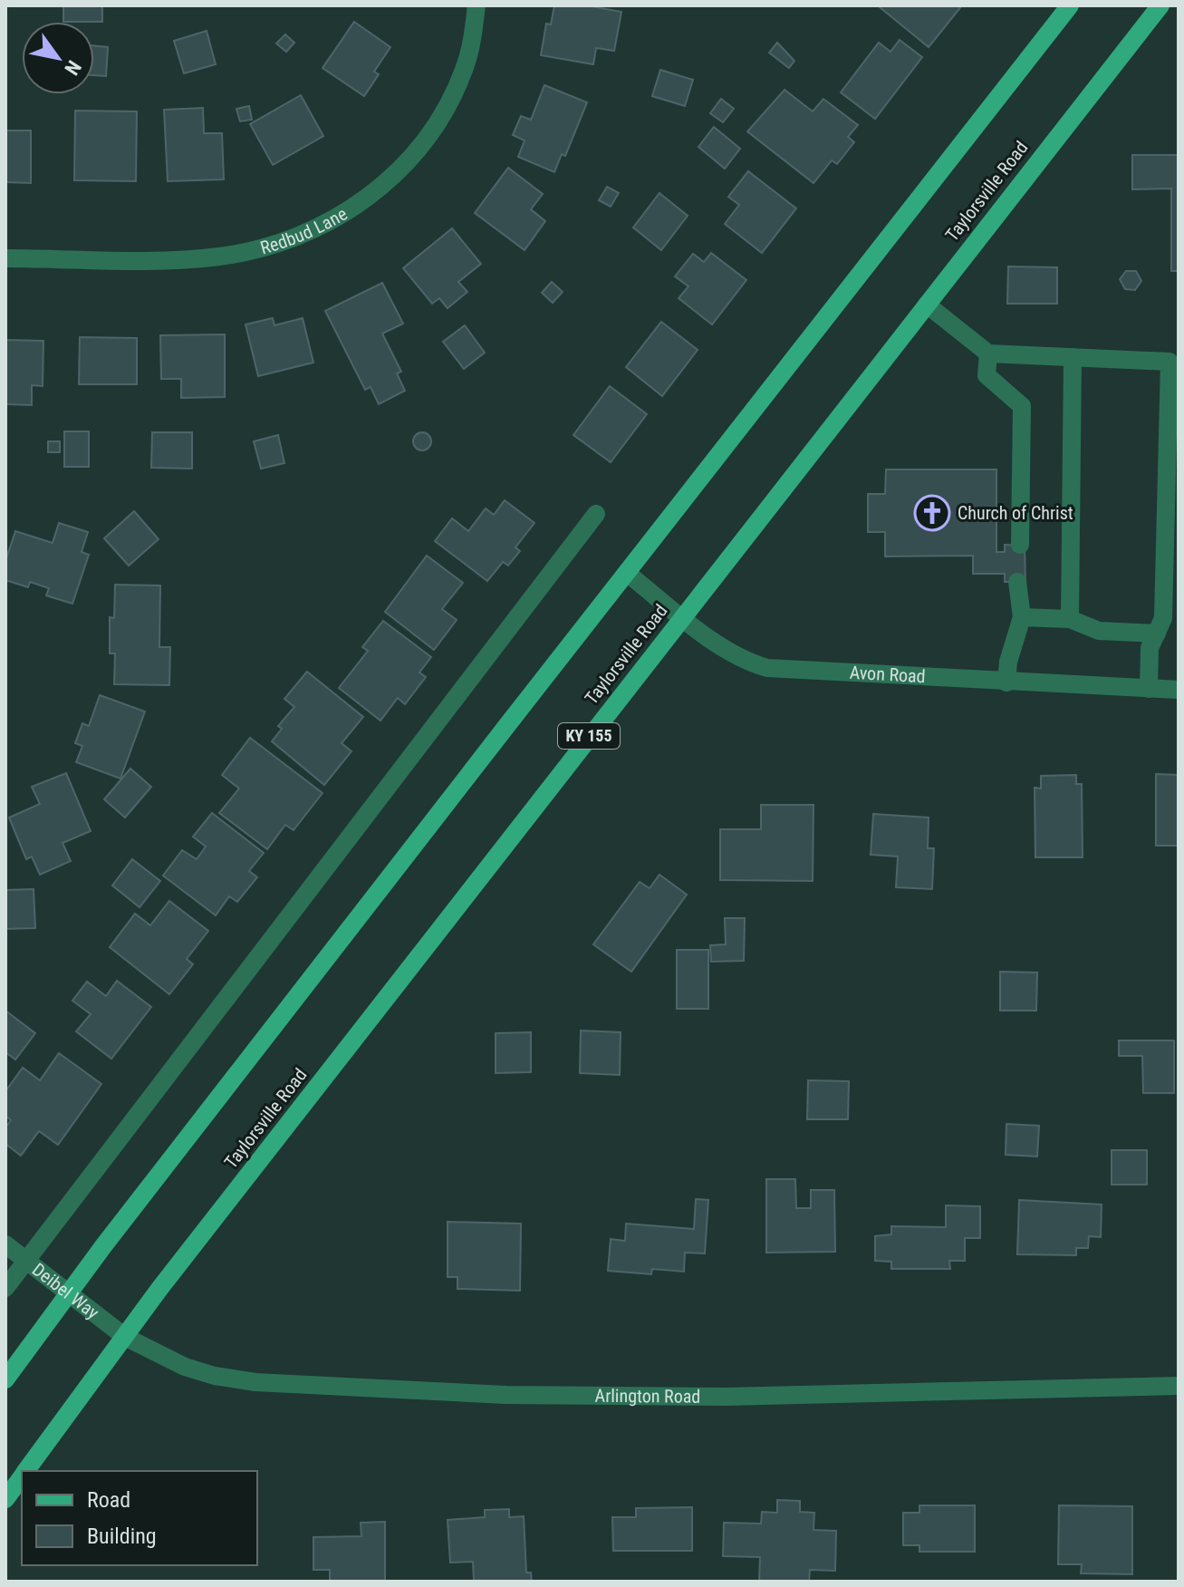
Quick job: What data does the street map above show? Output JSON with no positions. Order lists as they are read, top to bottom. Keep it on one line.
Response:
{"streets":{"main road":["Taylorsville Road","KY 155"],"street":["Redbud Lane","Avon Road","Deibel Way","Arlington Road"]},"crossings":[["Taylorsville Road","Avon Road"],["Taylorsville Road","Deibel Way"],["Taylorsville Road","Arlington Road"],["Deibel Way","Arlington Road"]],"places":{"church":["Church of Christ"]},"legend":["Road","Building"],"north":"bottom right"}
